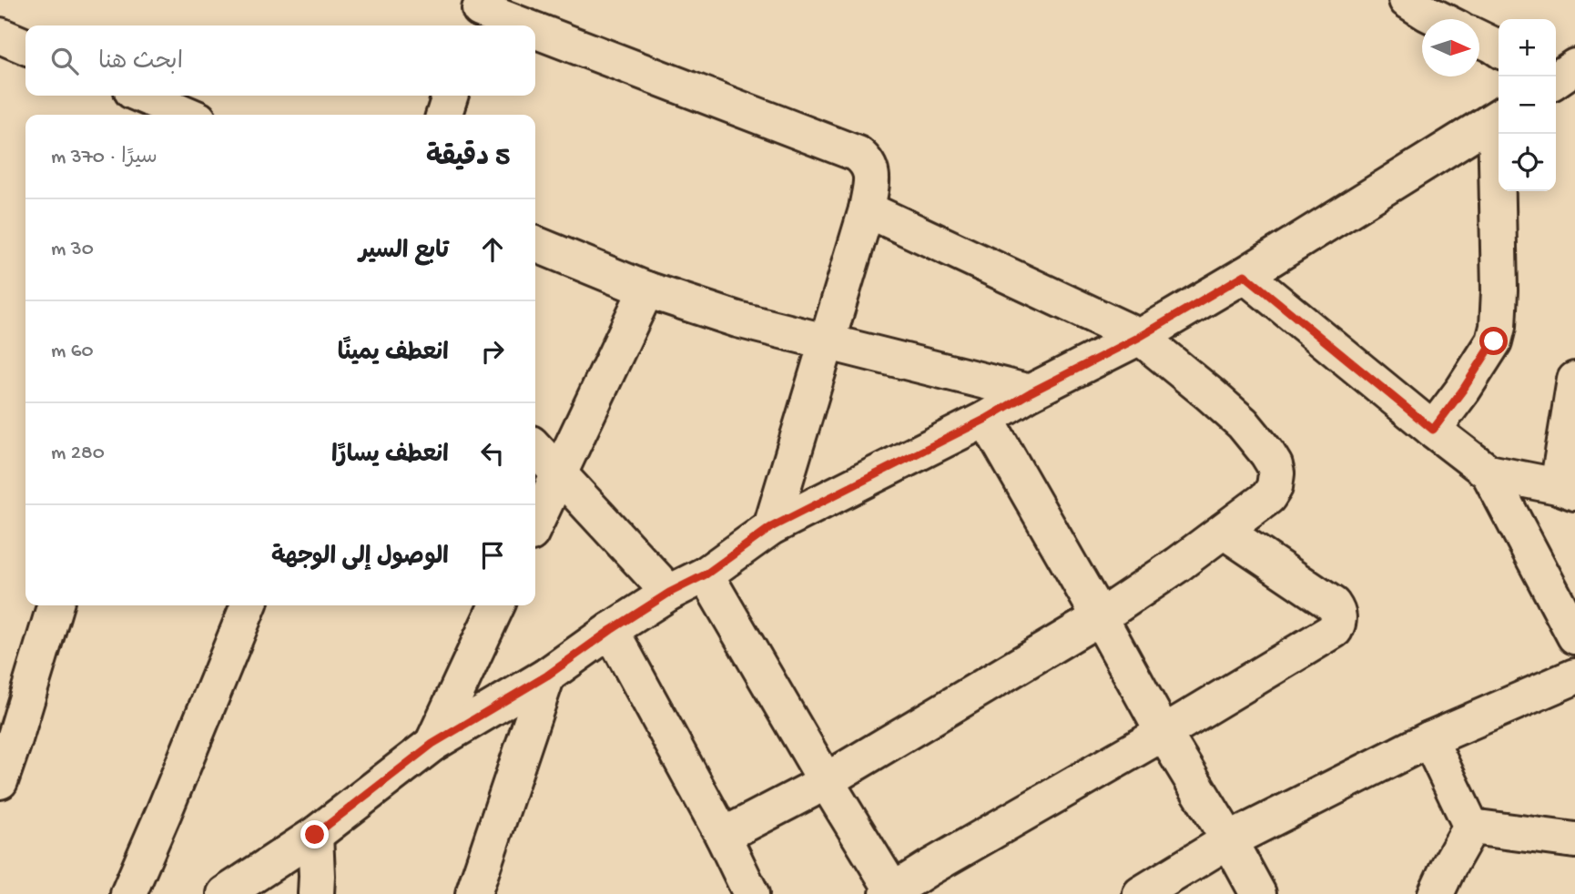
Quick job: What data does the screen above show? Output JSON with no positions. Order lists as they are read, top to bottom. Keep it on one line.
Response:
{"north":"right","page":{"map_buttons":["+","−"],"search":"ابحث هنا","heading":["5 دقيقة","سيرًا · 370 m"],"list":[["تابع السير","30 m"],["انعطف يمينًا","60 m"],["انعطف يسارًا","280 m"],"الوصول إلى الوجهة"]}}
